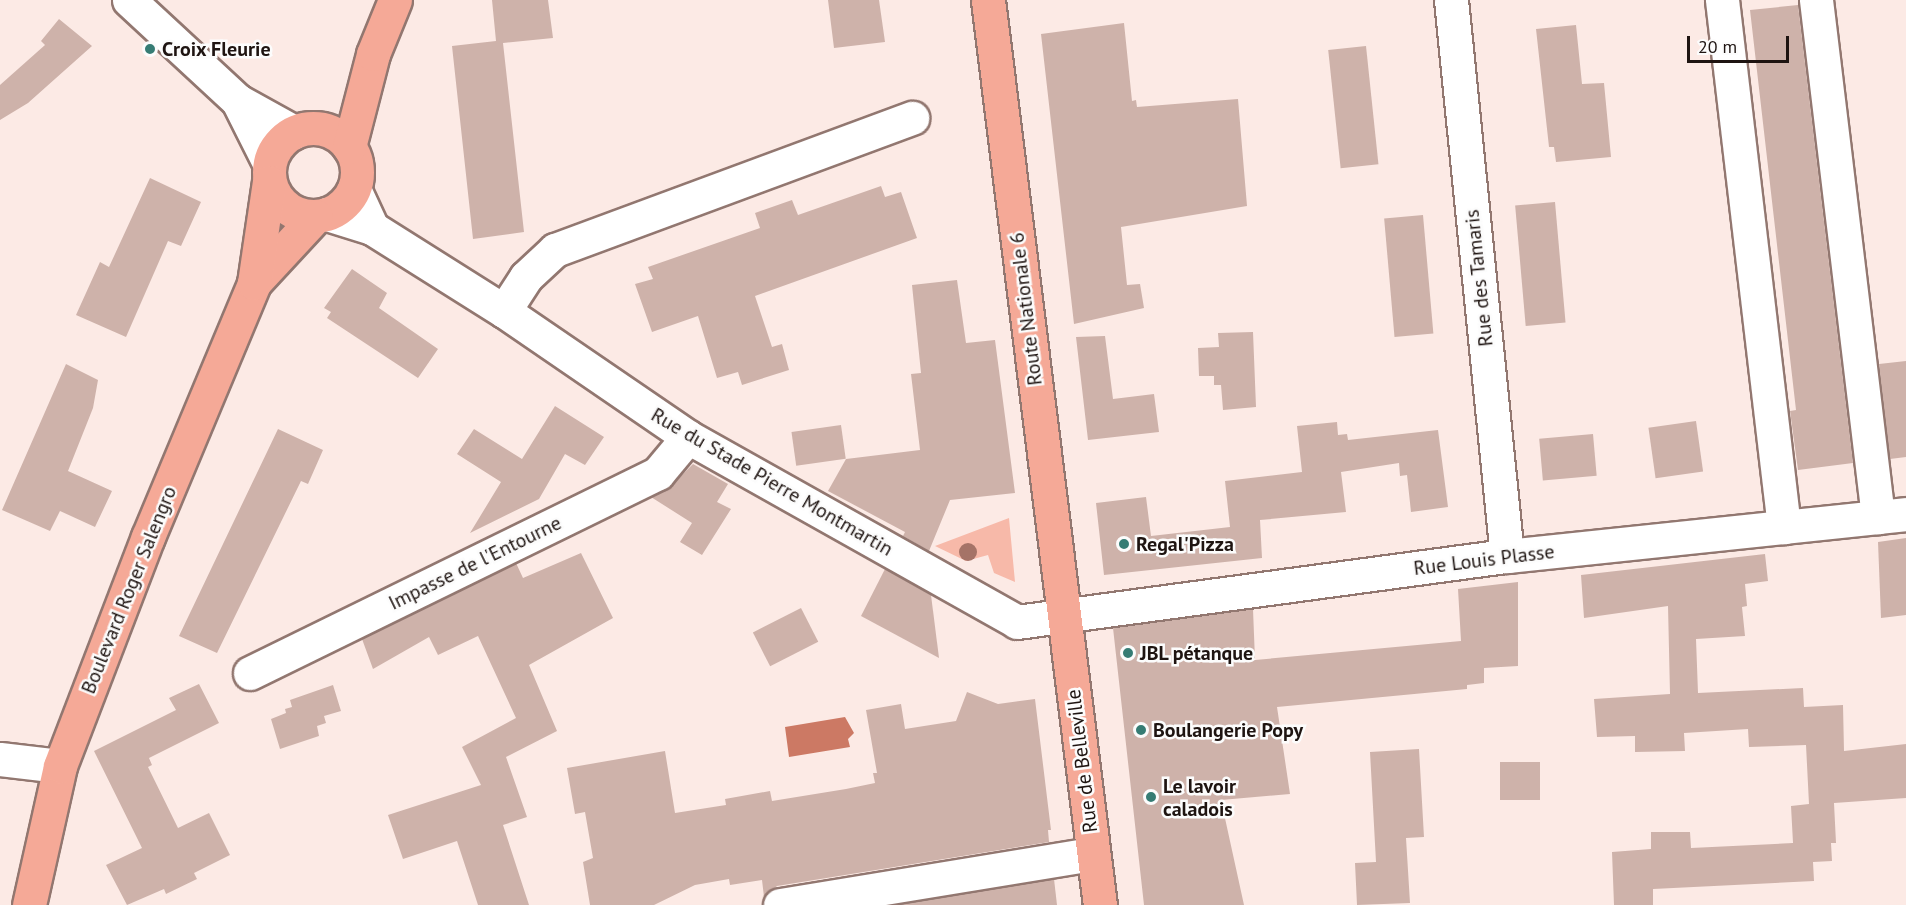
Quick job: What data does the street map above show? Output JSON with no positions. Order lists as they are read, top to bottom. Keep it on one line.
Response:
{"streets":{"main road":["Route Nationale 6","Boulevard Roger Salengro","Rue de Belleville"],"street":["Rue des Tamaris","Rue du Stade Pierre Montmartin","Rue Louis Plasse","Impasse de l'Entourne"]},"crossings":[["Rue des Tamaris","Rue Louis Plasse"],["Route Nationale 6","Rue du Stade Pierre Montmartin"],["Route Nationale 6","Rue Louis Plasse"],["Route Nationale 6","Rue de Belleville"],["Rue du Stade Pierre Montmartin","Rue Louis Plasse"],["Rue du Stade Pierre Montmartin","Impasse de l'Entourne"],["Rue du Stade Pierre Montmartin","Boulevard Roger Salengro"],["Rue du Stade Pierre Montmartin","Rue de Belleville"],["Rue Louis Plasse","Rue de Belleville"]],"places":["Croix Fleurie","Regal'Pizza","JBL pétanque","Boulangerie Popy","Le lavoir caladois"],"scale_bar":"20 m"}
